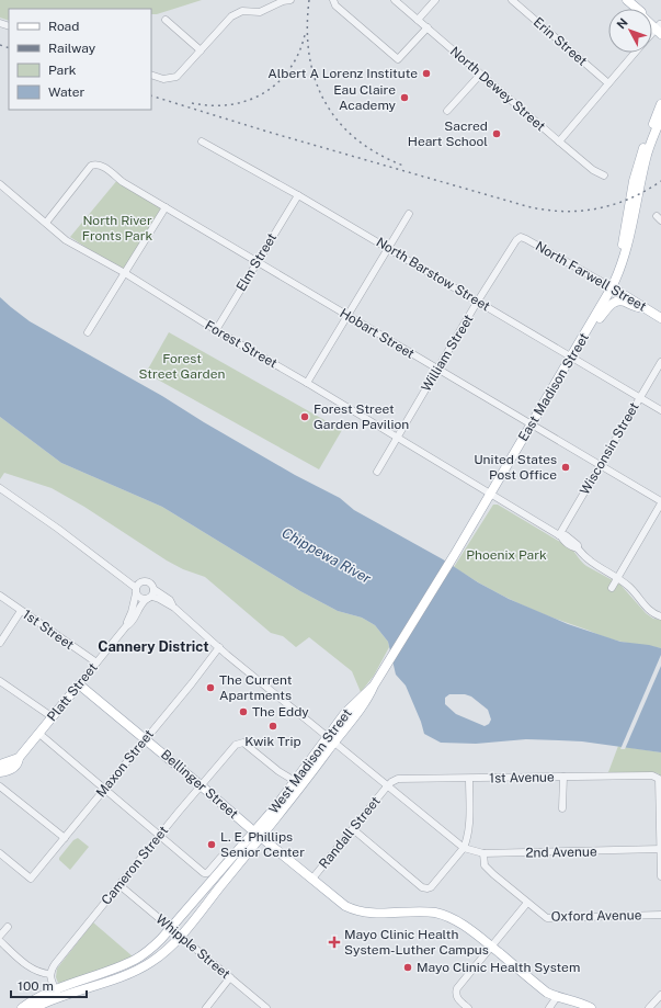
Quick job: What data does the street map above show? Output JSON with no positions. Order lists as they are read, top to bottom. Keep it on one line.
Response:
{"streets":{"main road":["North Farwell Street","East Madison Street","Platt Street","West Madison Street","Bellinger Street"],"street":["Erin Street","North Dewey Street","Elm Street","North Barstow Street","Hobart Street","Forest Street","William Street","Wisconsin Street","1st Street","Maxon Street","1st Avenue","Randall Street","2nd Avenue","Cameron Street","Oxford Avenue","Whipple Street"]},"crossings":[["Elm Street","North Barstow Street"],["Elm Street","Hobart Street"],["Elm Street","Forest Street"],["North Barstow Street","William Street"],["North Barstow Street","East Madison Street"],["North Barstow Street","Wisconsin Street"],["North Farwell Street","William Street"],["North Farwell Street","East Madison Street"],["Hobart Street","Forest Street"],["Hobart Street","William Street"],["Hobart Street","East Madison Street"],["Hobart Street","Wisconsin Street"],["Forest Street","William Street"],["Forest Street","East Madison Street"],["Forest Street","Wisconsin Street"],["East Madison Street","West Madison Street"],["1st Street","Platt Street"],["Platt Street","Bellinger Street"],["West Madison Street","Bellinger Street"],["West Madison Street","Cameron Street"],["West Madison Street","Whipple Street"],["Maxon Street","Bellinger Street"],["1st Avenue","Randall Street"],["1st Avenue","2nd Avenue"],["Bellinger Street","Randall Street"],["Bellinger Street","Cameron Street"],["2nd Avenue","Oxford Avenue"],["Cameron Street","Whipple Street"]],"districts":["Cannery District"],"water":["Chippewa River"],"parks":["North River Fronts Park","Forest Street Garden","Phoenix Park"],"places":{"other":["Albert A Lorenz Institute","Eau Claire Academy","Sacred Heart School","Forest Street Garden Pavilion","United States Post Office","The Current Apartments","The Eddy","Kwik Trip","L. E. Phillips Senior Center","Mayo Clinic Health System"],"health":["Mayo Clinic Health System-Luther Campus"]},"legend":["Road","Railway","Park","Water"],"scale_bar":"100 m","north":"top left"}
